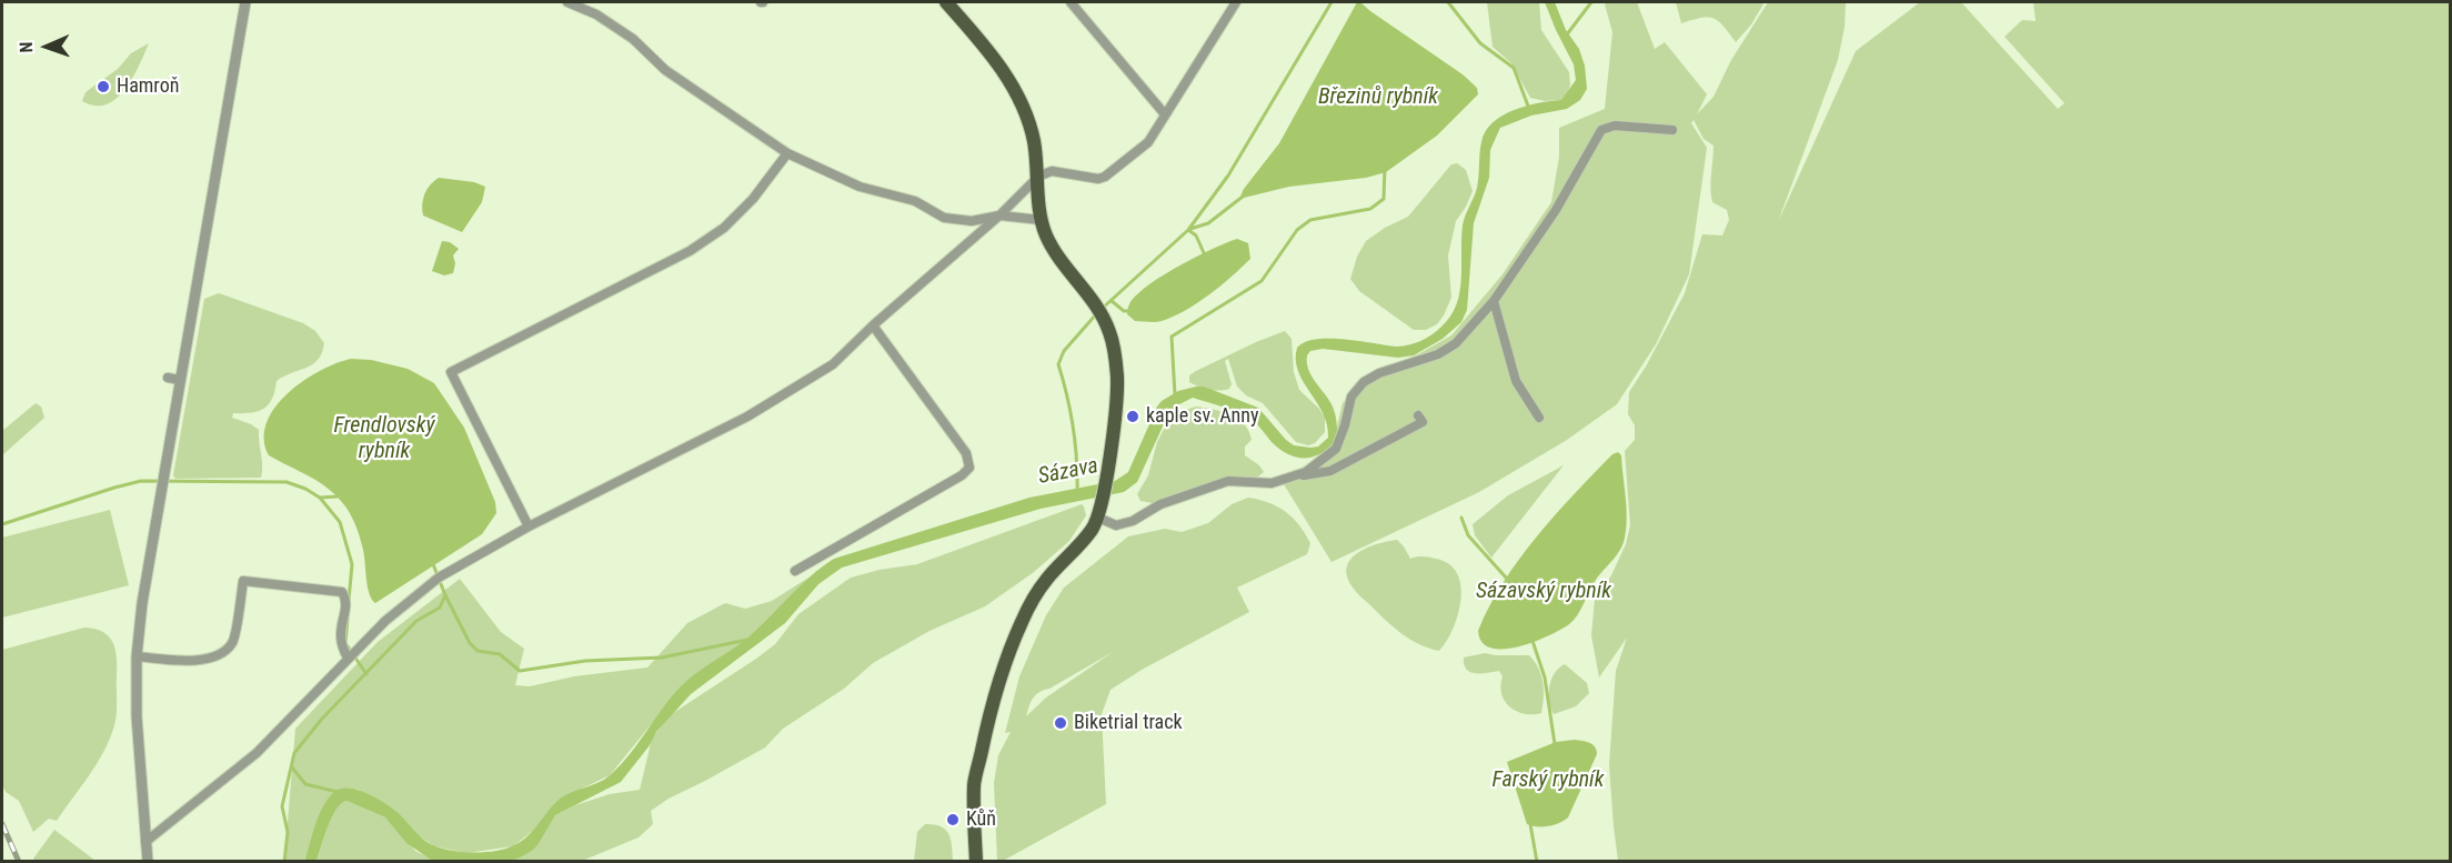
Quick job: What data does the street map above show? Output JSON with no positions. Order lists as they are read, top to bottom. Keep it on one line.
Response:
{"water":["Březinů rybník","Frendlovský rybník","Sázava","Sázavský rybník","Farský rybník"],"places":["Hamroň","kaple sv. Anny","Biketrial track","Kůň"],"north":"left"}
